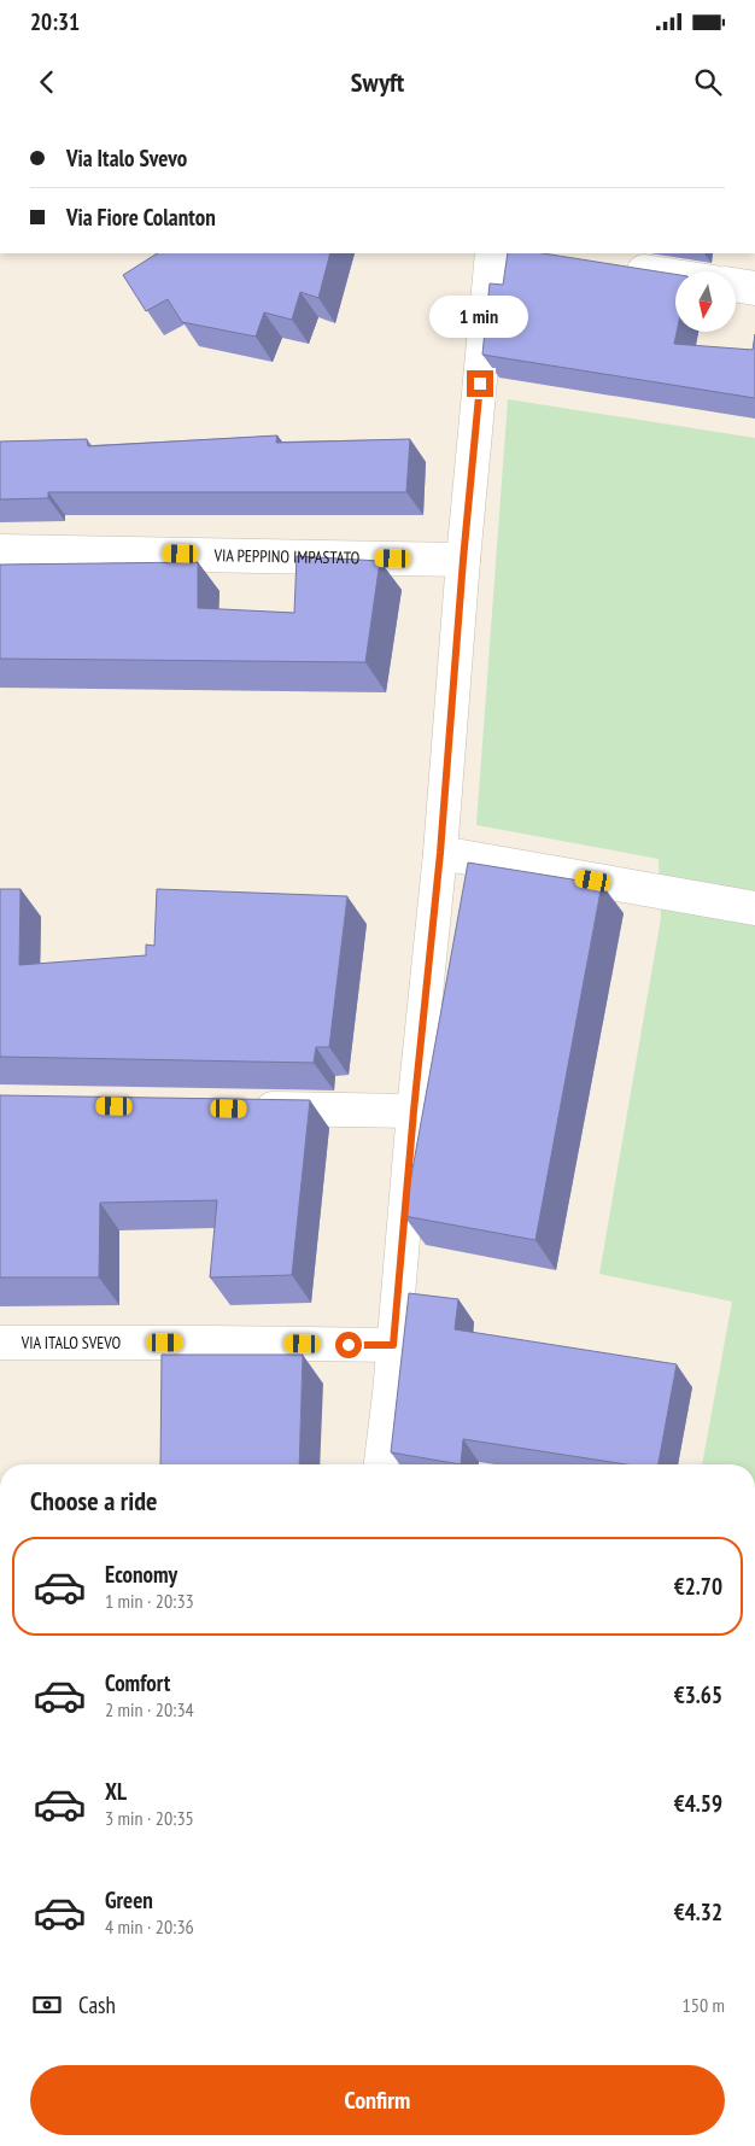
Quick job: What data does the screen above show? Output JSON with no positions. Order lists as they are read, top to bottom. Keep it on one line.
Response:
{"streets":{"street":["VIA PEPPINO IMPASTATO","VIA ITALO SVEVO"]},"north":"bottom","page":{"status":"20:31","header":"Swyft","banner":["Via Italo Svevo","Via Fiore Colanton"],"bubble":"1 min","heading":"Choose a ride","list":[{"name":"Economy","note":"1 min · 20:33","value":"€2.70"},{"name":"Comfort","note":"2 min · 20:34","value":"€3.65"},{"name":"XL","note":"3 min · 20:35","value":"€4.59"},{"name":"Green","note":"4 min · 20:36","value":"€4.32"}],"pay":["Cash","150 m"],"buttons":"Confirm"}}
